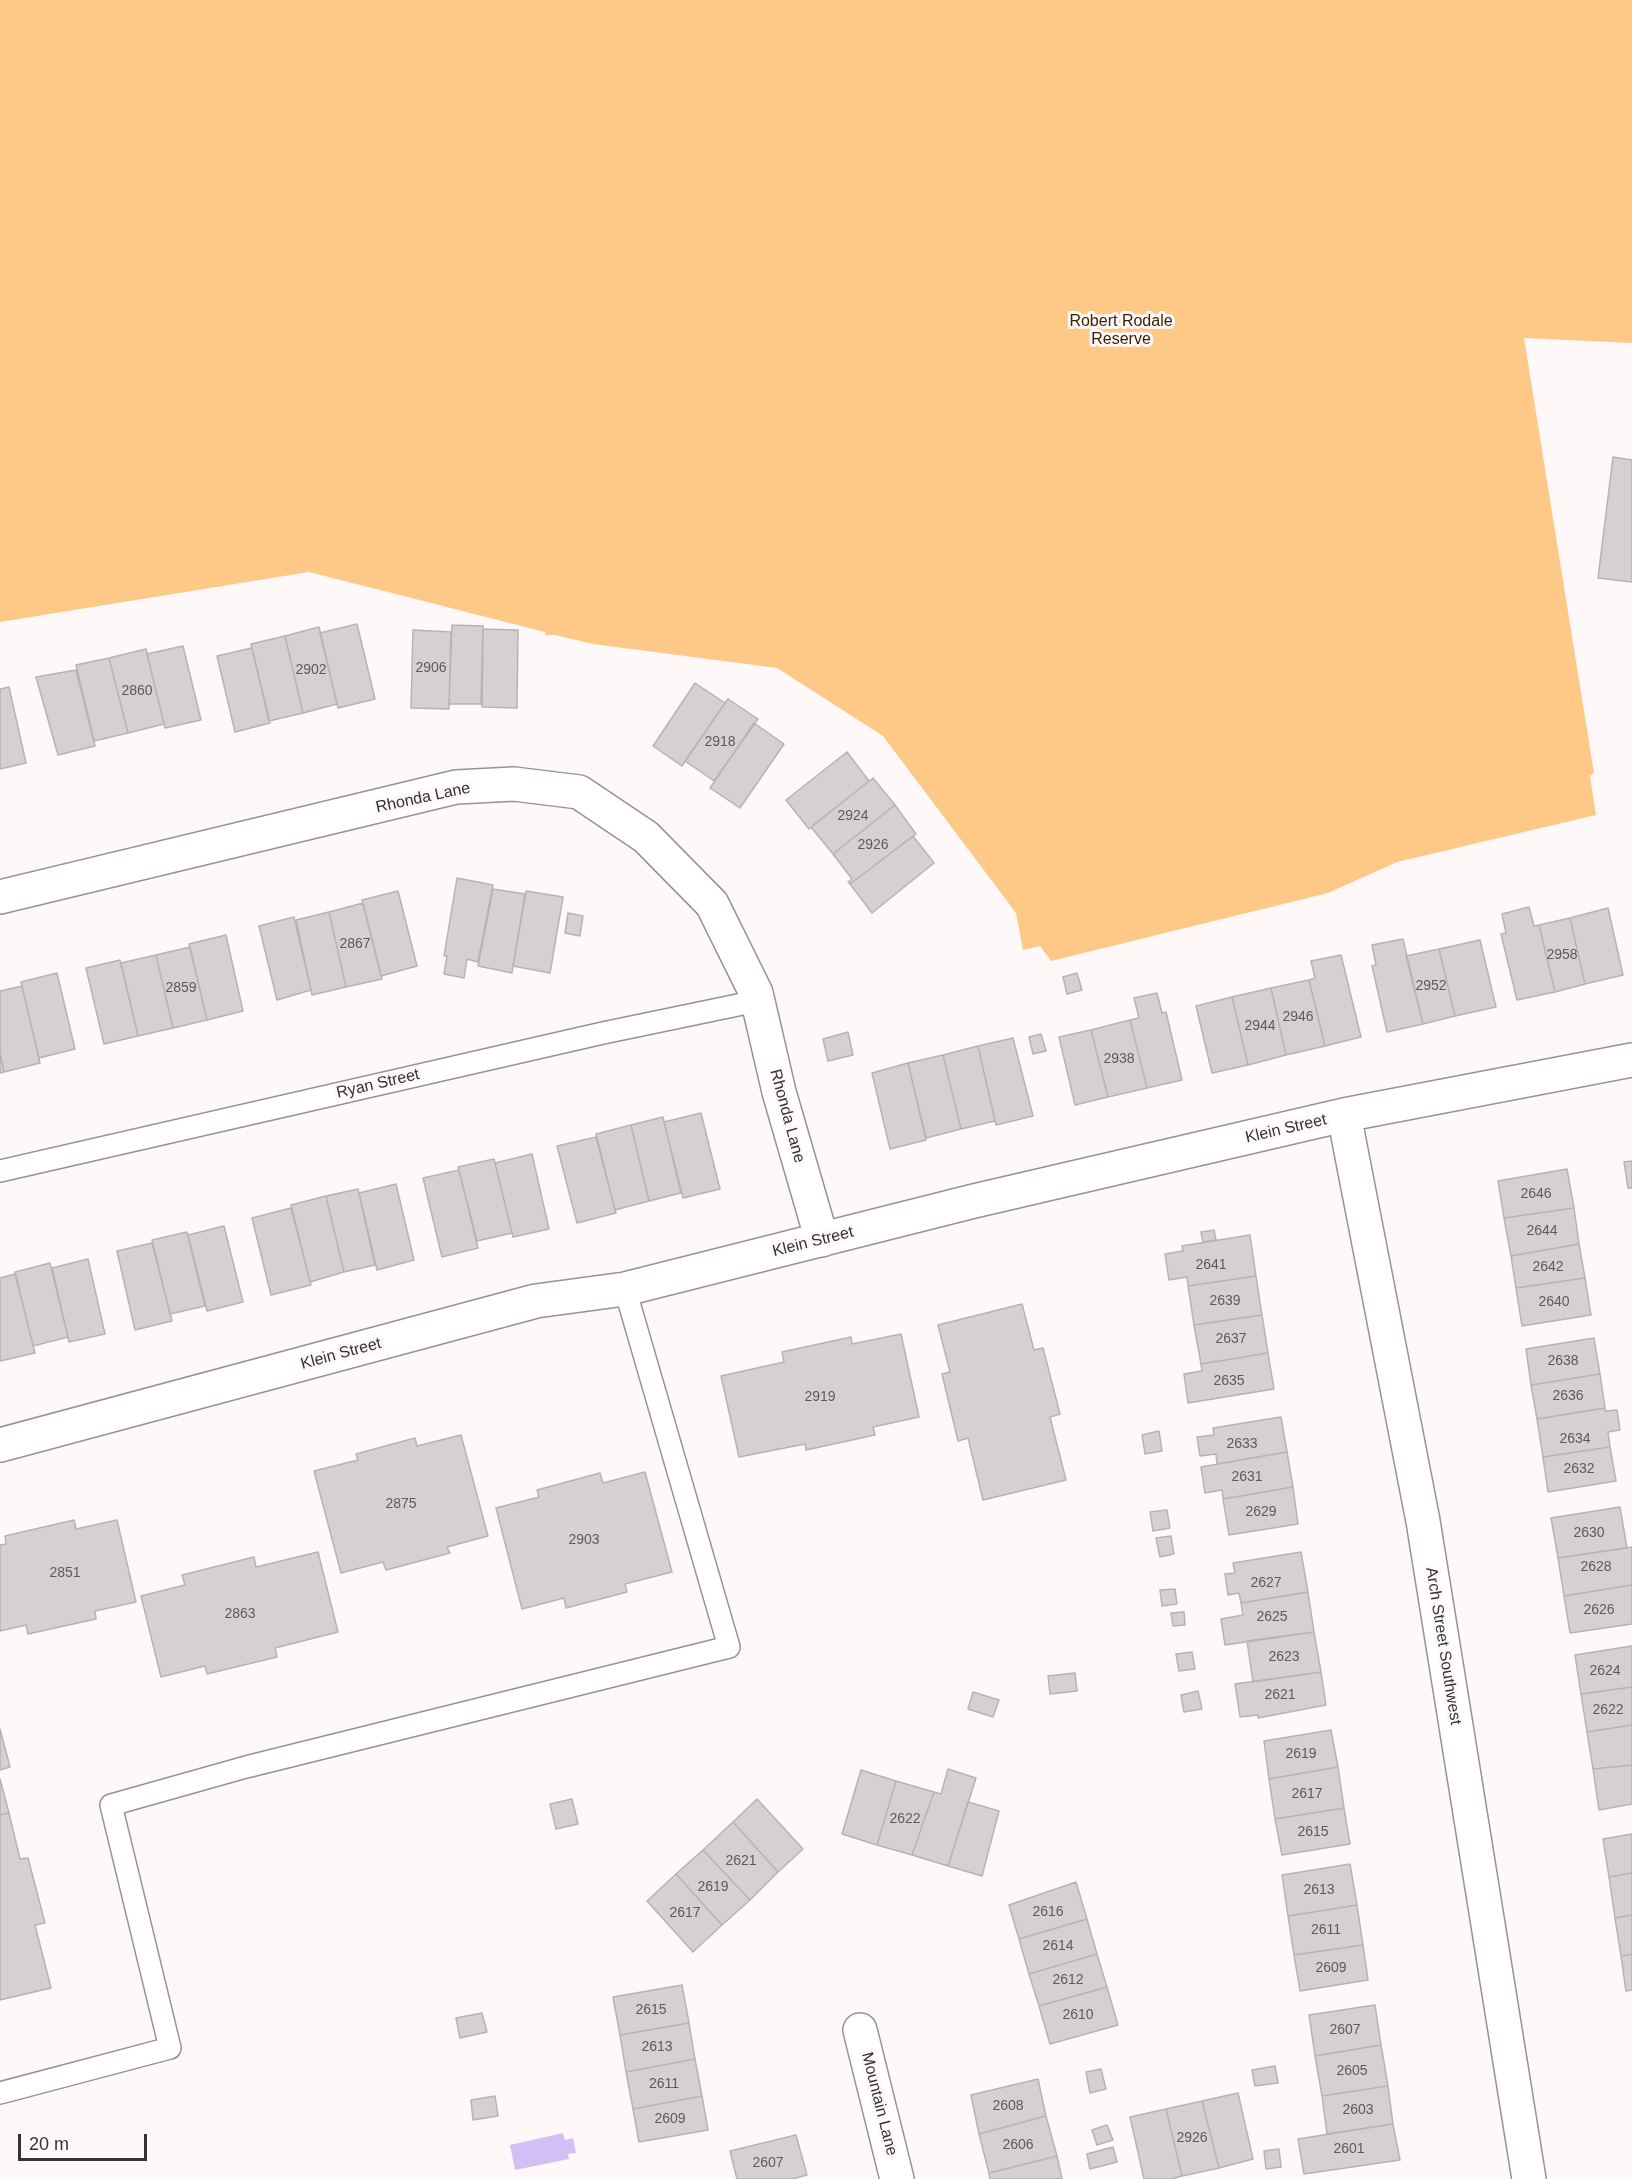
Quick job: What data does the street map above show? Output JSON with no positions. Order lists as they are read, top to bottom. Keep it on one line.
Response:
{"streets":{"street":["Rhonda Lane","Klein Street","Arch Street Southwest","Mountain Lane"],"lane":["Ryan Street"]},"crossings":[["Rhonda Lane","Ryan Street"],["Rhonda Lane","Klein Street"],["Klein Street","Arch Street Southwest"]],"parks":["Robert Rodale Reserve"],"house_numbers":["2906","2902","2860","2918","2924","2926","2867","2958","2952","2859","2946","2944","2938","2646","2644","2641","2642","2639","2640","2637","2638","2635","2636","2919","2634","2633","2632","2631","2875","2629","2630","2903","2628","2851","2627","2626","2863","2625","2623","2624","2621","2622","2619","2617","2622","2615","2621","2619","2613","2616","2617","2611","2614","2609","2612","2615","2610","2607","2613","2605","2611","2608","2603","2609","2926","2606","2601","2607"],"scale_bar":"20 m"}
